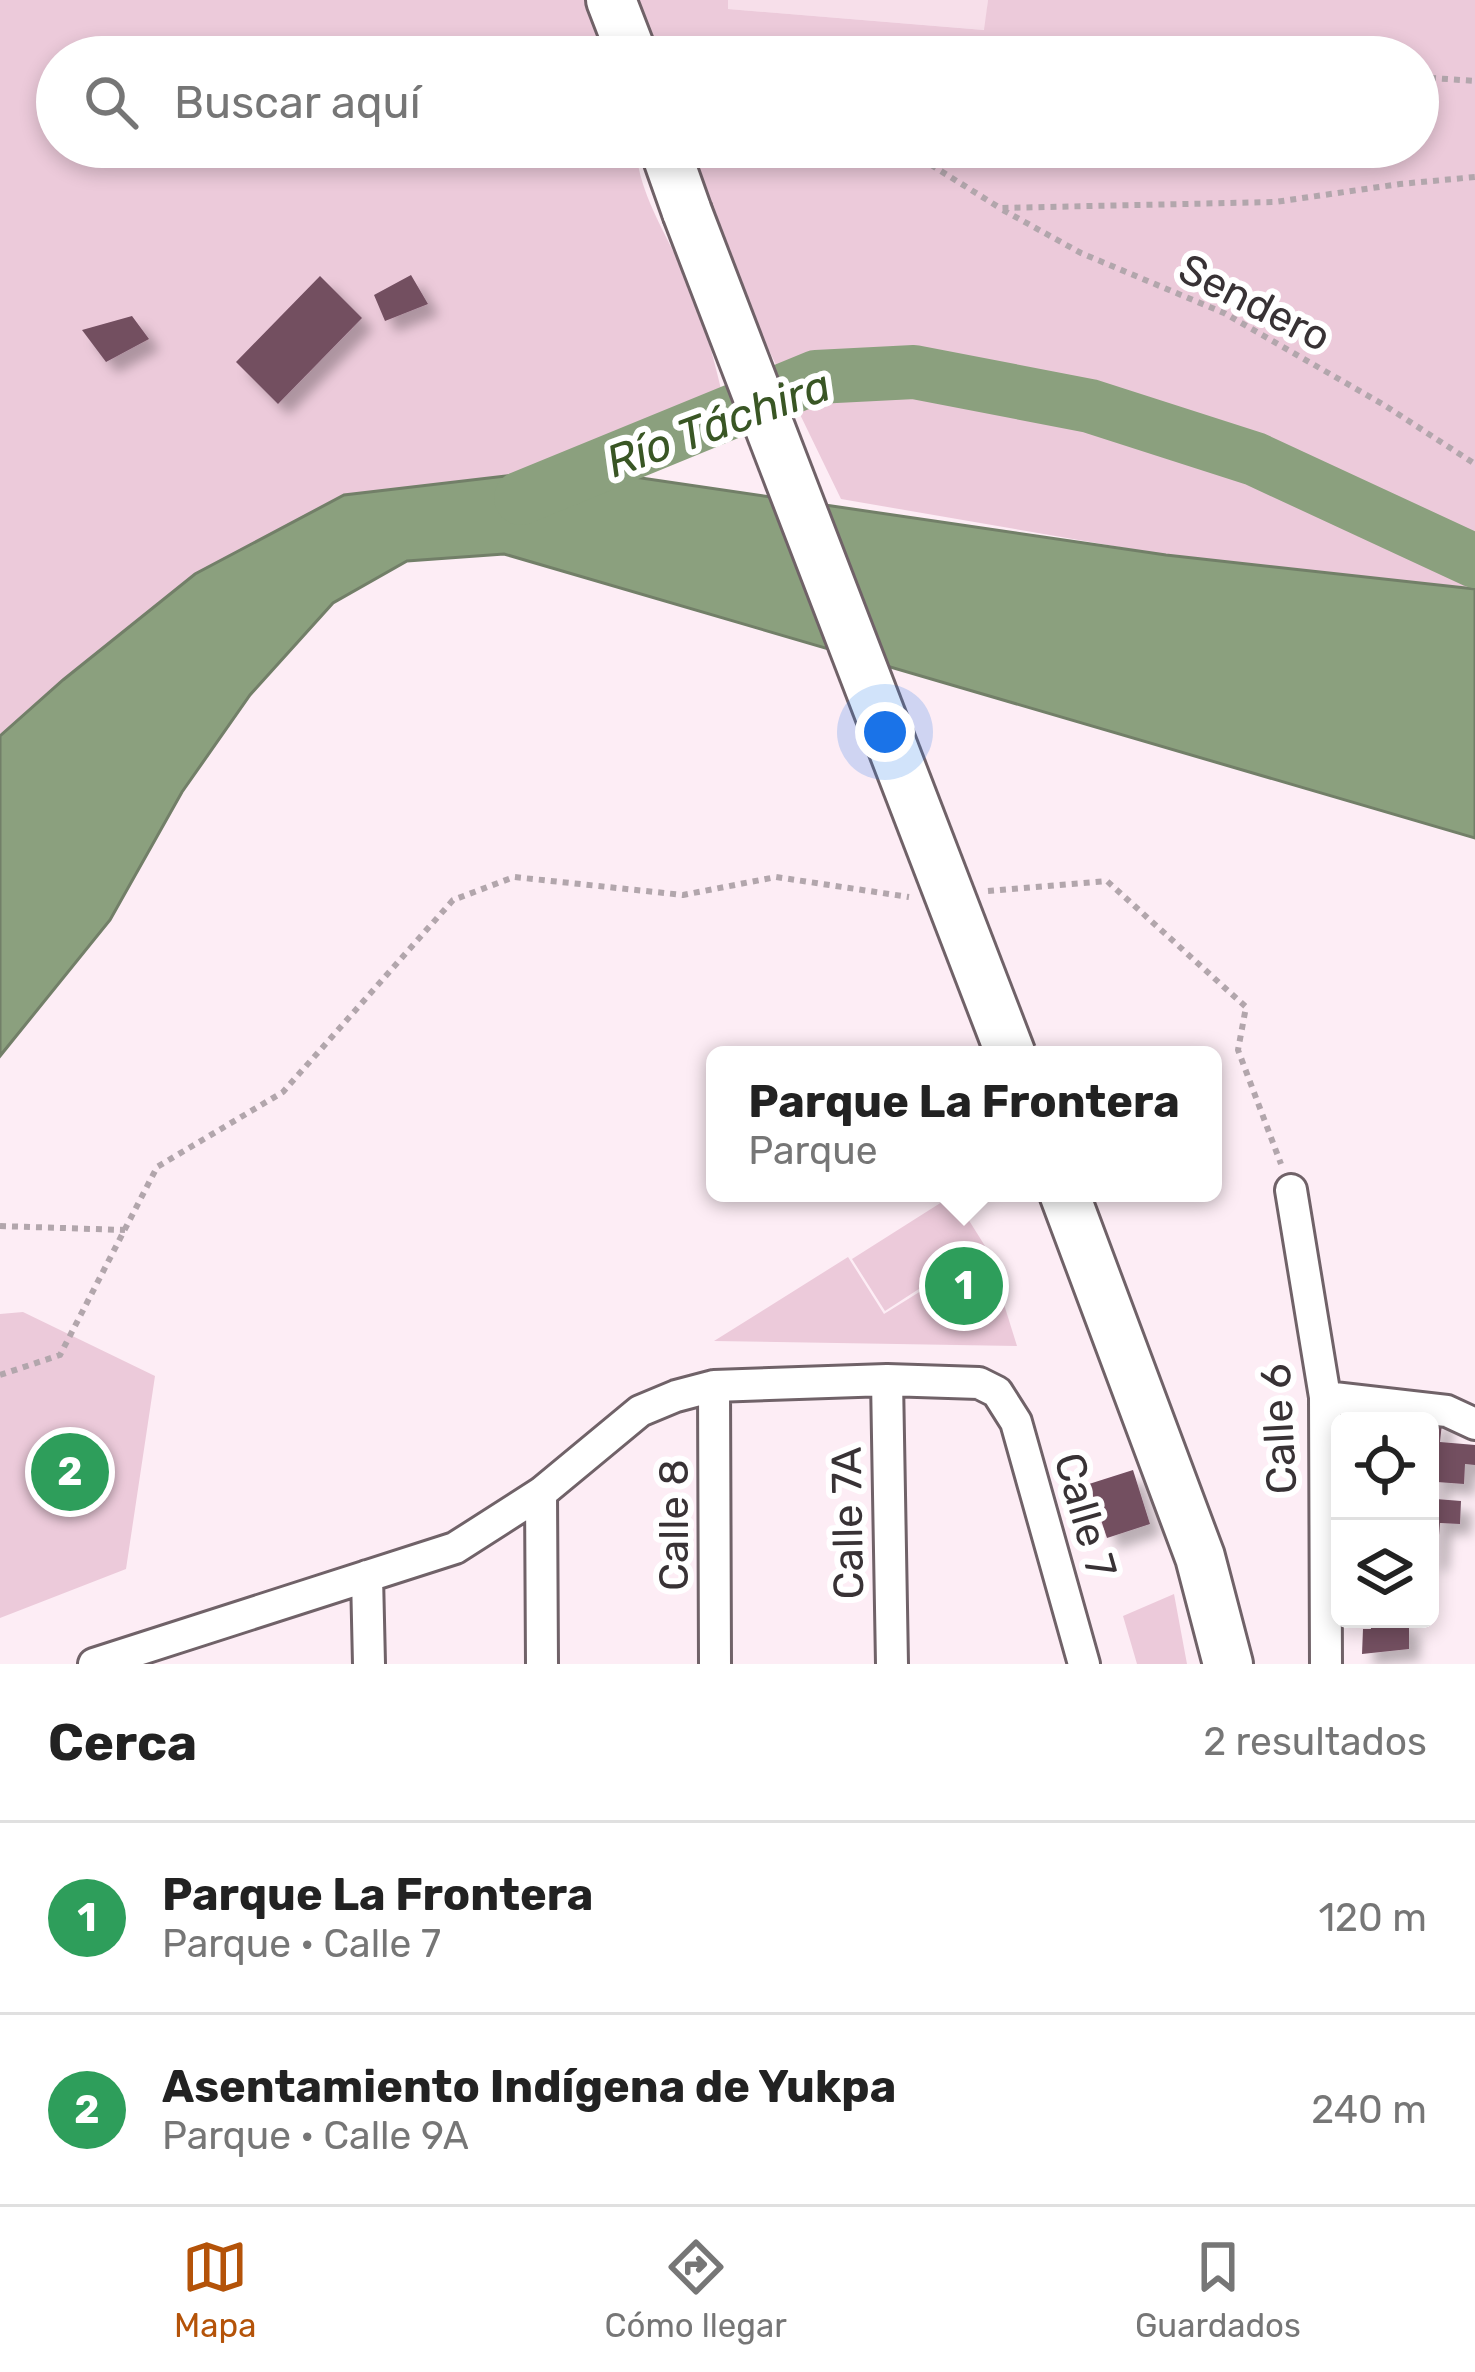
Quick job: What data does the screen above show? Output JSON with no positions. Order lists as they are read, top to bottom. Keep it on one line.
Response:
{"streets":{"street":["Calle 6","Calle 7","Calle 7A","Calle 8"],"path":["Sendero"]},"crossings":[["Calle 7","Calle 7A"]],"water":["Río Táchira"],"page":{"search":"Buscar aquí","popup":["Parque La Frontera","Parque"],"pins":["1","2"],"heading":["Cerca","2 resultados"],"list":[{"mark":"1","name":"Parque La Frontera","note":"Parque · Calle 7","value":"120 m"},{"mark":"2","name":"Asentamiento Indígena de Yukpa","note":"Parque · Calle 9A","value":"240 m"}],"nav":["Mapa","Cómo llegar","Guardados"]}}
